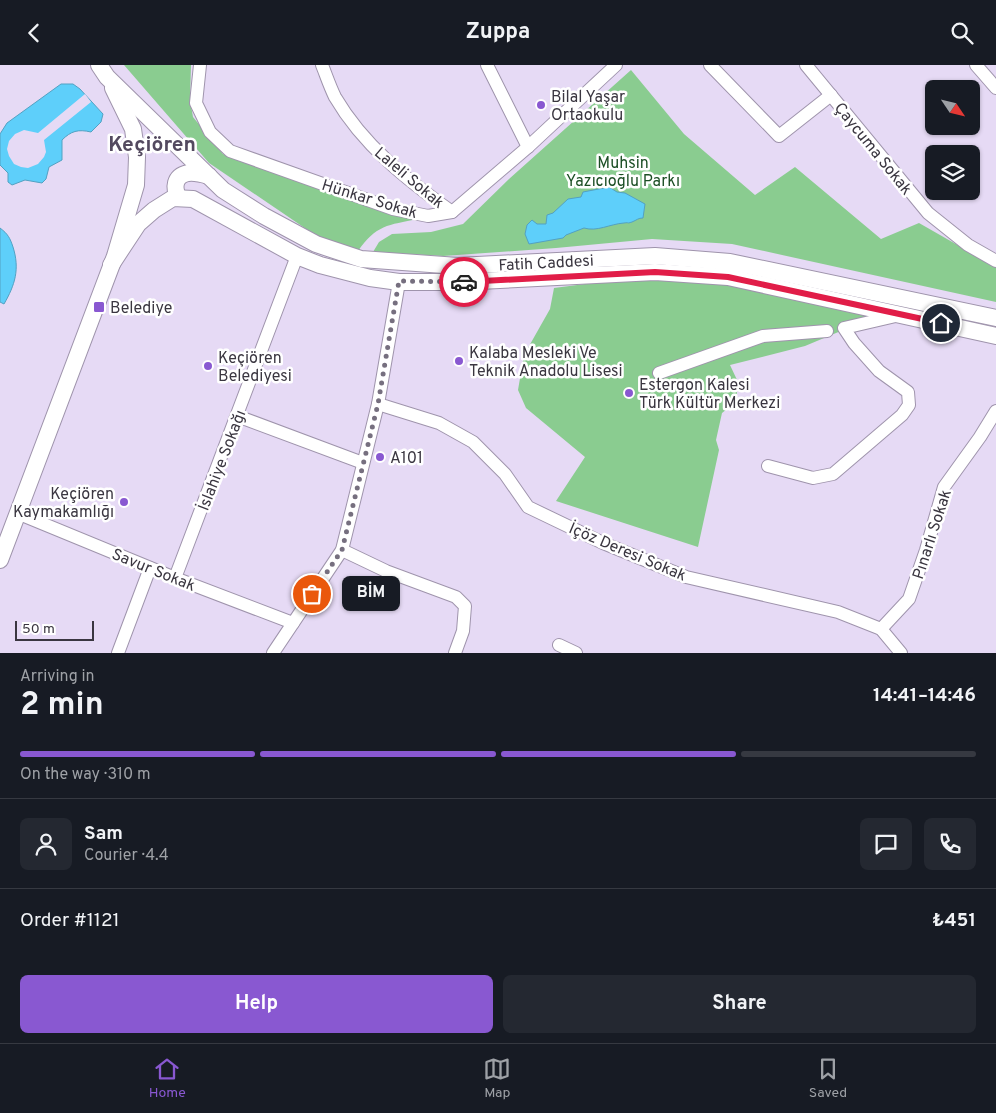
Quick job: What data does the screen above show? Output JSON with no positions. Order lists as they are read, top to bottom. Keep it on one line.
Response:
{"streets":{"main road":["Fatih Caddesi"],"street":["Çaycuma Sokak","Laleli Sokak","Hünkar Sokak","İslahiye Sokağı","Pınarlı Sokak","İçöz Deresi Sokak","Savur Sokak"]},"crossings":[["Laleli Sokak","Hünkar Sokak"],["Fatih Caddesi","İslahiye Sokağı"],["İslahiye Sokağı","Savur Sokak"],["Pınarlı Sokak","İçöz Deresi Sokak"]],"districts":["Keçiören"],"parks":["Muhsin Yazıcıoğlu Parkı"],"places":{"other":["Bilal Yaşar Ortaokulu","Kalaba Mesleki Ve Teknik Anadolu Lisesi","Keçiören Belediyesi","Estergon Kalesi Türk Kültür Merkezi","A101","Keçiören Kaymakamlığı","BİM"],"transit":["Belediye"]},"scale_bar":"50 m","north":"bottom right","page":{"header":"Zuppa","bubble":"BİM","scale":"50 m","heading":["2 min","Arriving in","14:41–14:46"],"panel":["Sam","Courier · 4.4","Order #1121","₺451"],"bar":"On the way · 310 m","buttons":["Help","Share"],"tabs":["Home","Map","Saved"]}}
